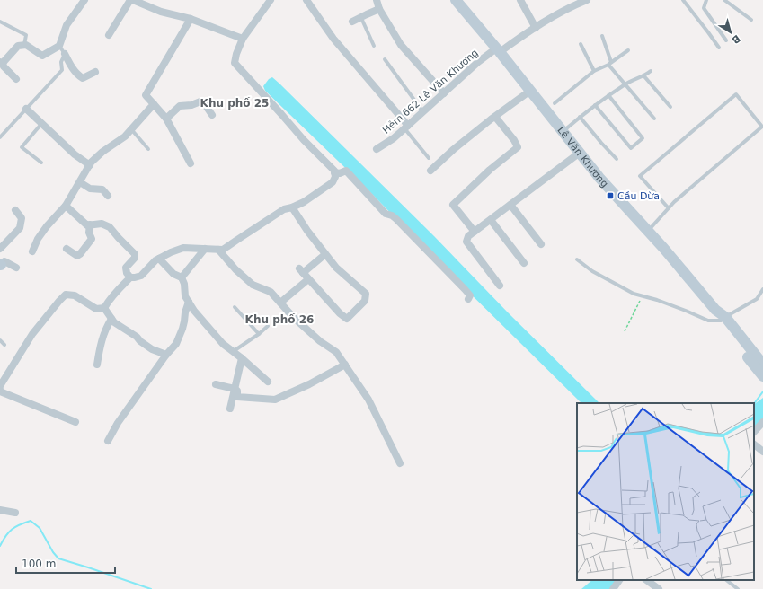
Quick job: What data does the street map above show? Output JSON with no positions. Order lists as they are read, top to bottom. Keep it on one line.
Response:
{"streets":{"main road":["Lê Văn Khương"],"street":["Hẻm 662 Lê Văn Khương"]},"crossings":[["Hẻm 662 Lê Văn Khương","Lê Văn Khương"]],"districts":["Khu phố 25","Khu phố 26"],"places":{"transit":["Cầu Dừa"]},"scale_bar":"100 m","north":"bottom right"}
